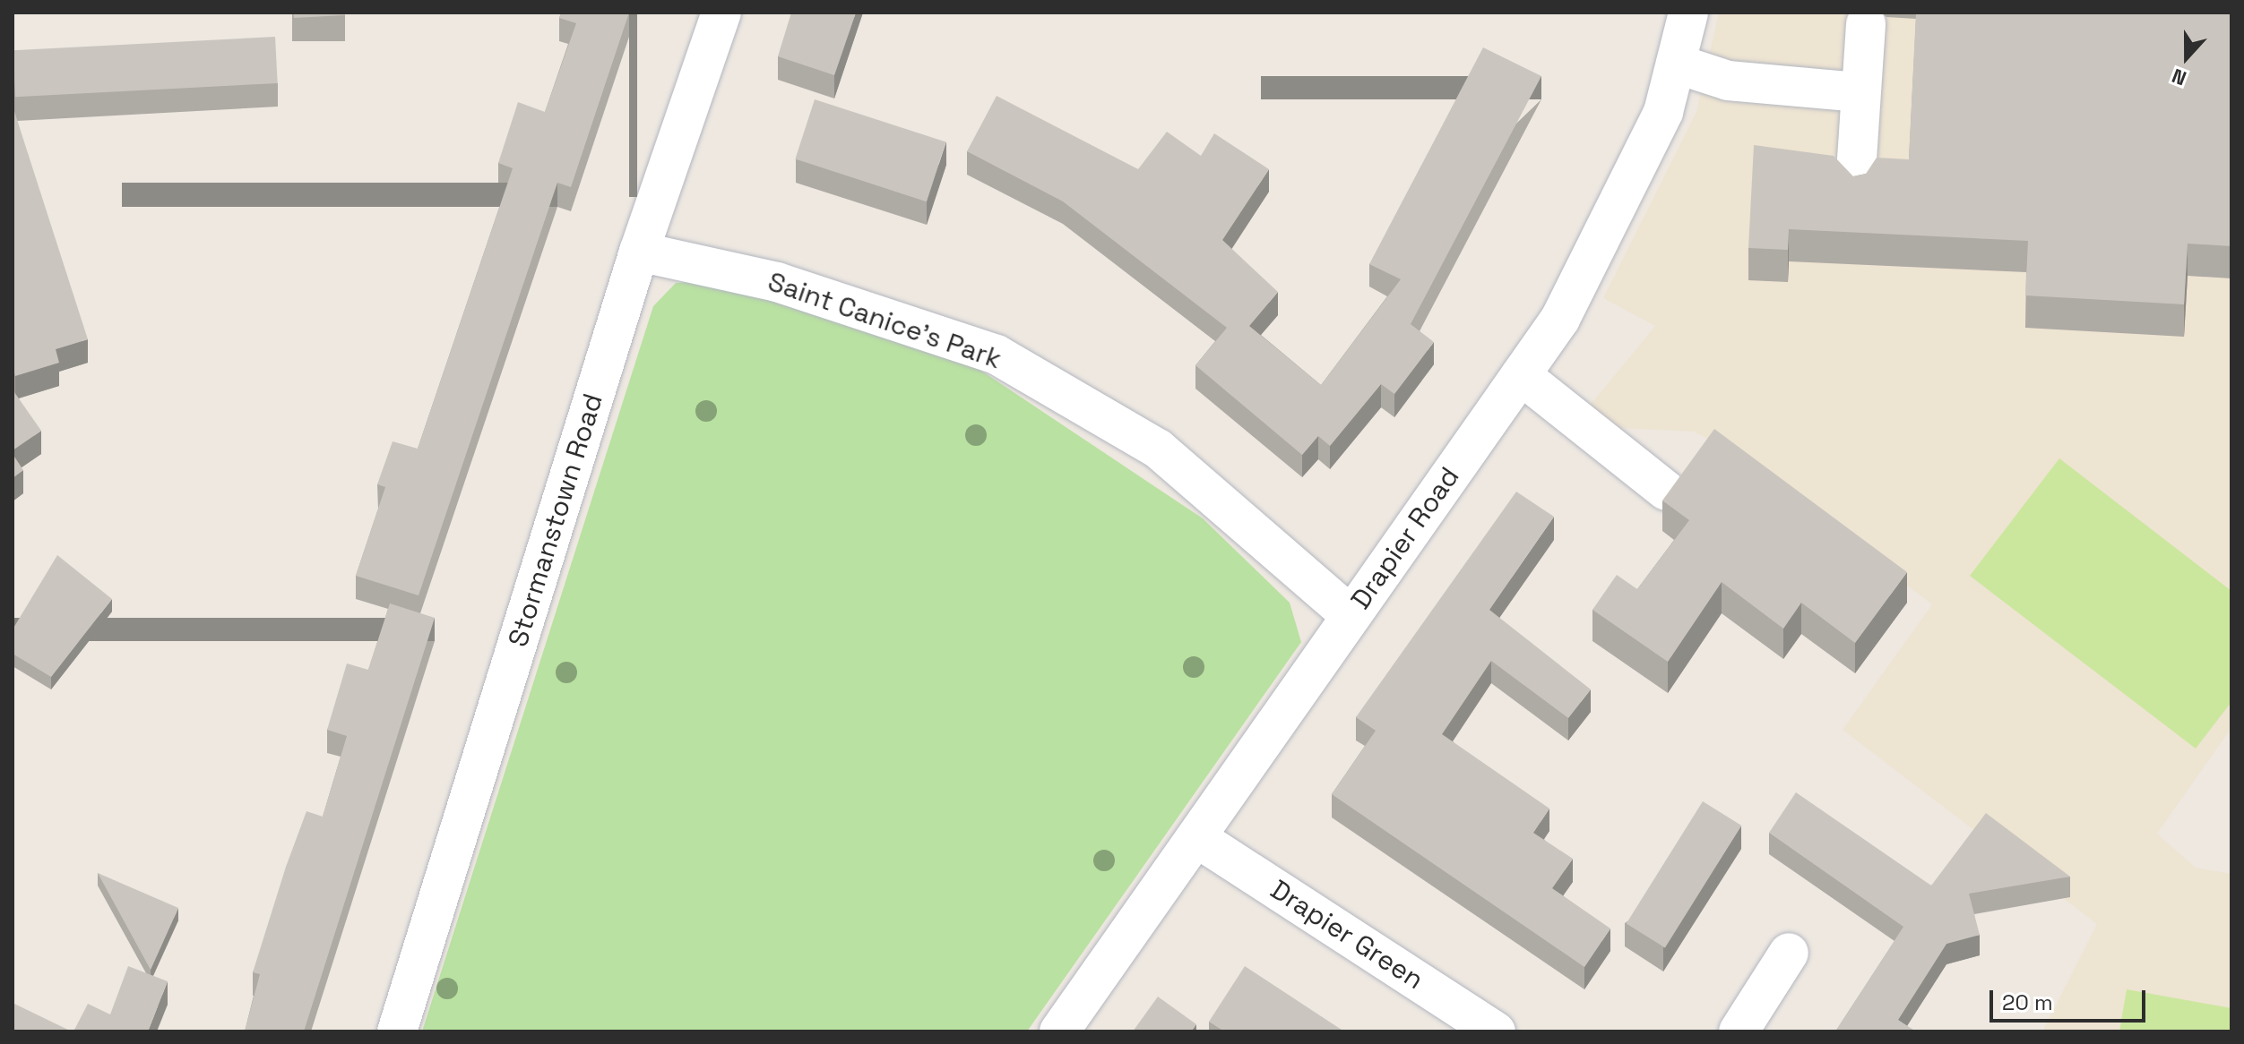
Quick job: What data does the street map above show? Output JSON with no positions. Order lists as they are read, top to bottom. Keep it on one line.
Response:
{"streets":{"street":["Saint Canice's Park","Stormanstown Road","Drapier Road","Drapier Green"]},"crossings":[["Saint Canice's Park","Stormanstown Road"],["Saint Canice's Park","Drapier Road"],["Drapier Road","Drapier Green"]],"scale_bar":"20 m","north":"bottom"}
